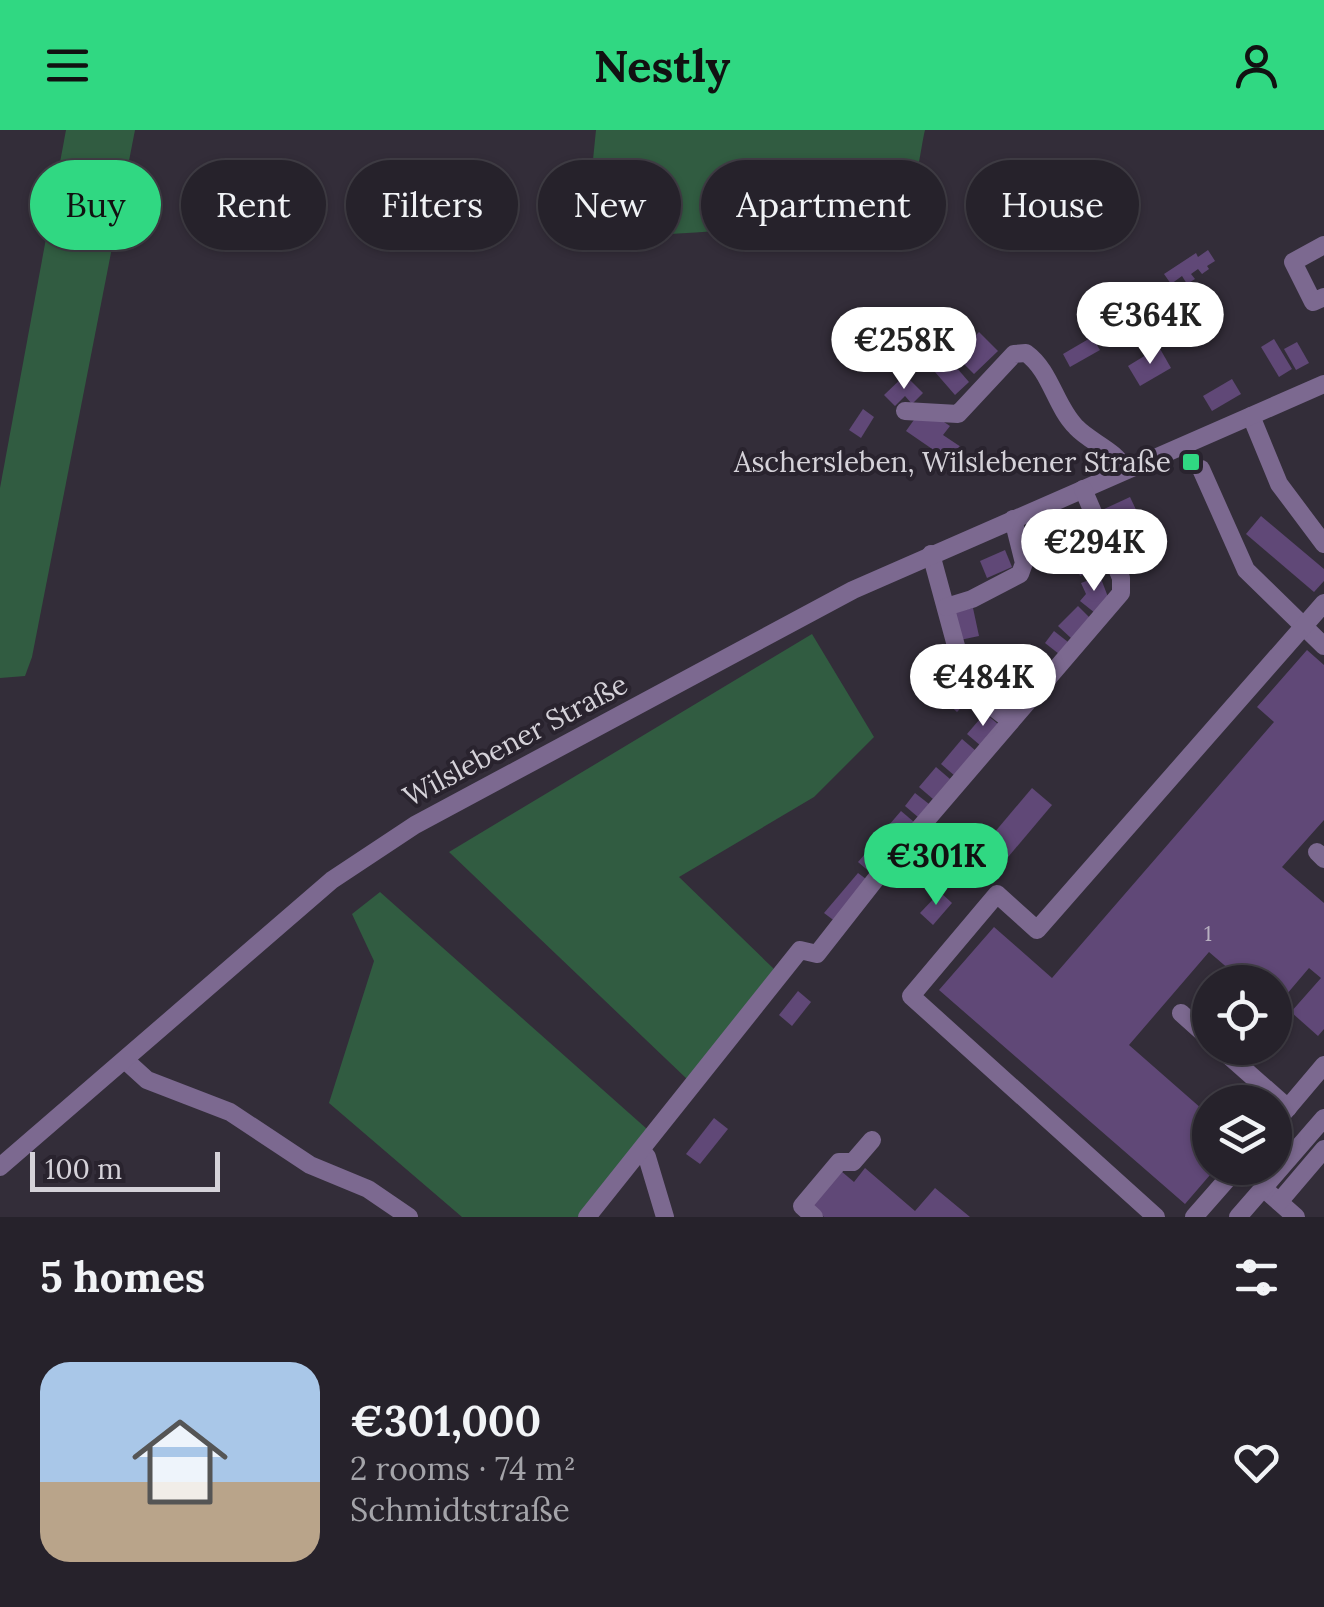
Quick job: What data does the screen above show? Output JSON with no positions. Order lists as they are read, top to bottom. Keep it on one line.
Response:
{"streets":{"street":["Wilslebener Straße"]},"places":{"transit":["Aschersleben, Wilslebener Straße"]},"house_numbers":["1"],"scale_bar":"100 m","page":{"header":"Nestly","chip":["Buy","Rent","Filters","New","Apartment","House"],"price":["€364K","€258K","€294K","€484K","€301K"],"scale":"100 m","heading":"5 homes","list":[{"name":"€301,000","note":"2 rooms · 74 m² · Schmidtstraße"}]}}
